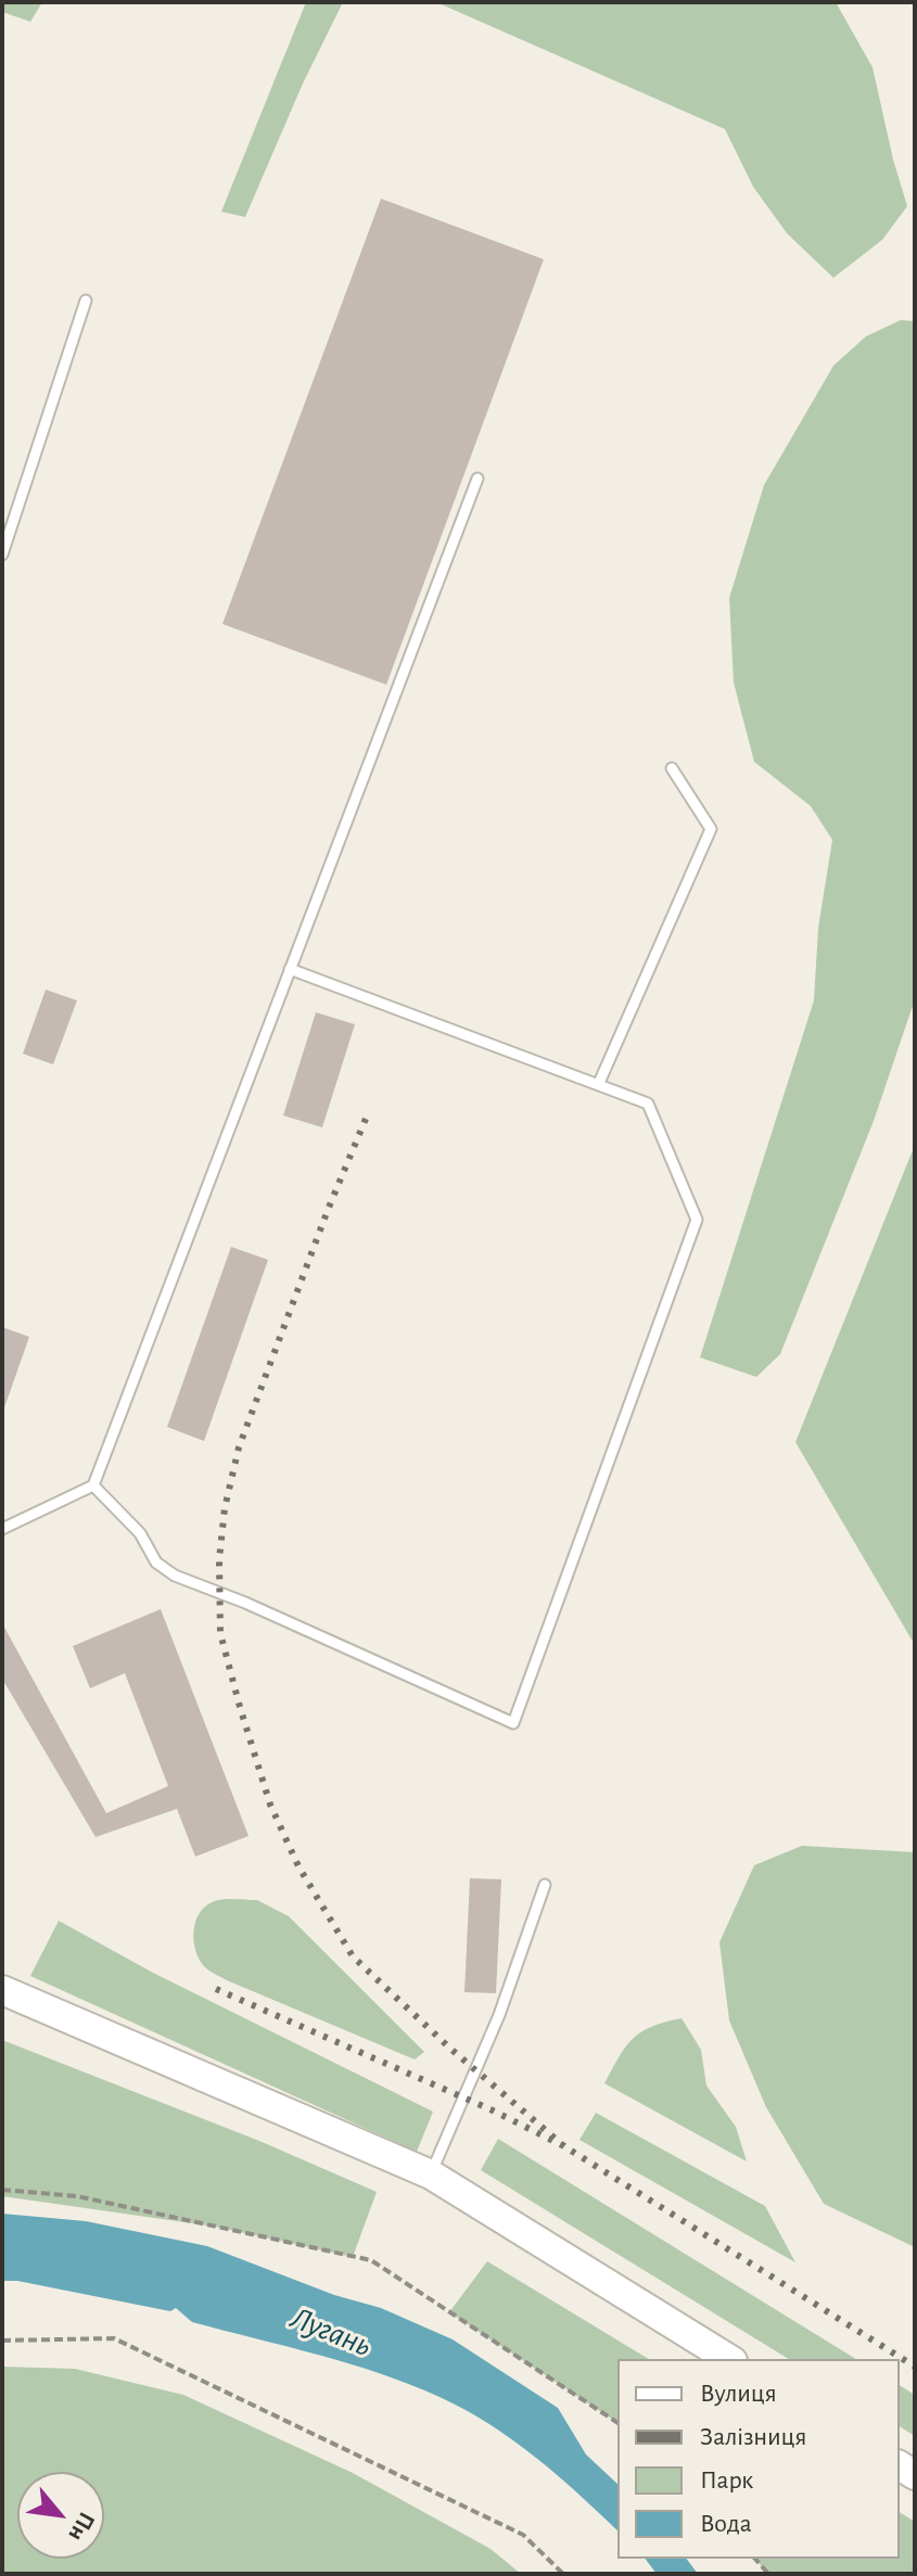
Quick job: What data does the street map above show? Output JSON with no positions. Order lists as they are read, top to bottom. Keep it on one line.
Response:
{"water":["Лугань"],"legend":["Вулиця","Залізниця","Парк","Вода"],"north":"bottom right"}
